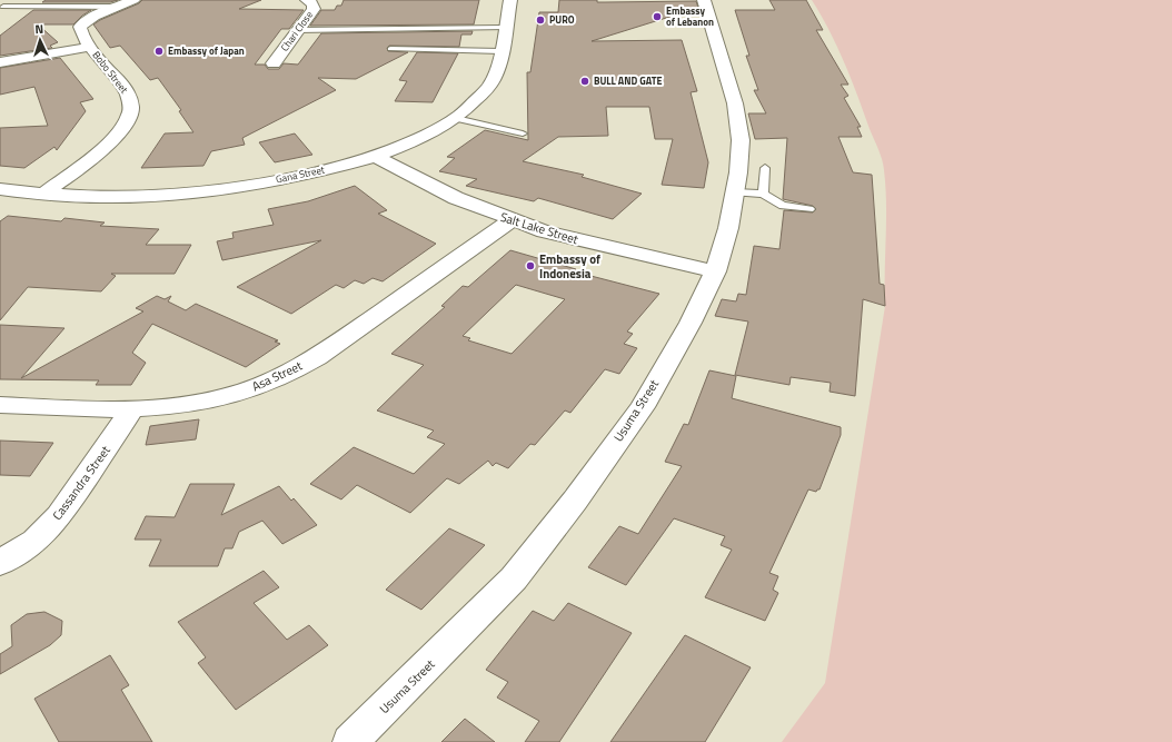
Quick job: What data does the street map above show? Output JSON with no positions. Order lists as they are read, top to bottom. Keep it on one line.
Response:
{"streets":{"street":["Chari Close","Bobo Street","Gana Street","Salt Lake Street","Asa Street","Usuma Street","Cassandra Street"]},"crossings":[["Bobo Street","Gana Street"],["Gana Street","Salt Lake Street"],["Salt Lake Street","Asa Street"],["Salt Lake Street","Usuma Street"],["Asa Street","Cassandra Street"]],"places":["Embassy of Lebanon","PURO","Embassy of Japan","BULL AND GATE","Embassy of Indonesia"],"north":"top"}
